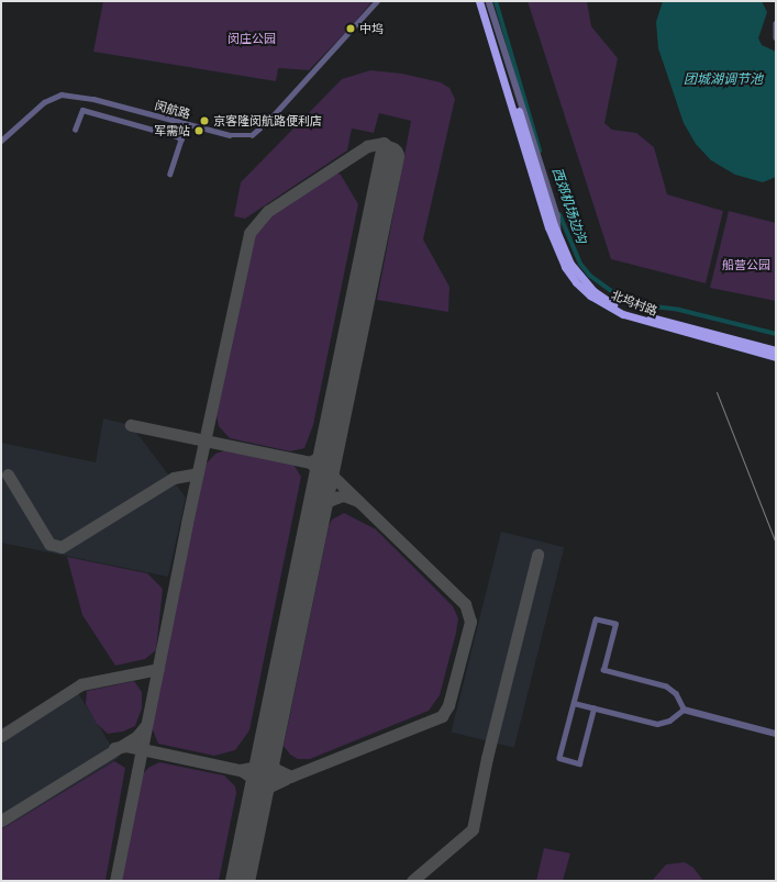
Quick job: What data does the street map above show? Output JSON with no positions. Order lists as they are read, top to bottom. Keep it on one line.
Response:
{"streets":{"main road":["北坞村路"],"street":["闵航路"]},"water":["团城湖调节池","西郊机场边沟"],"parks":["闵庄公园","船营公园"],"places":["中坞","京客隆闵航路便利店","军需站"]}
